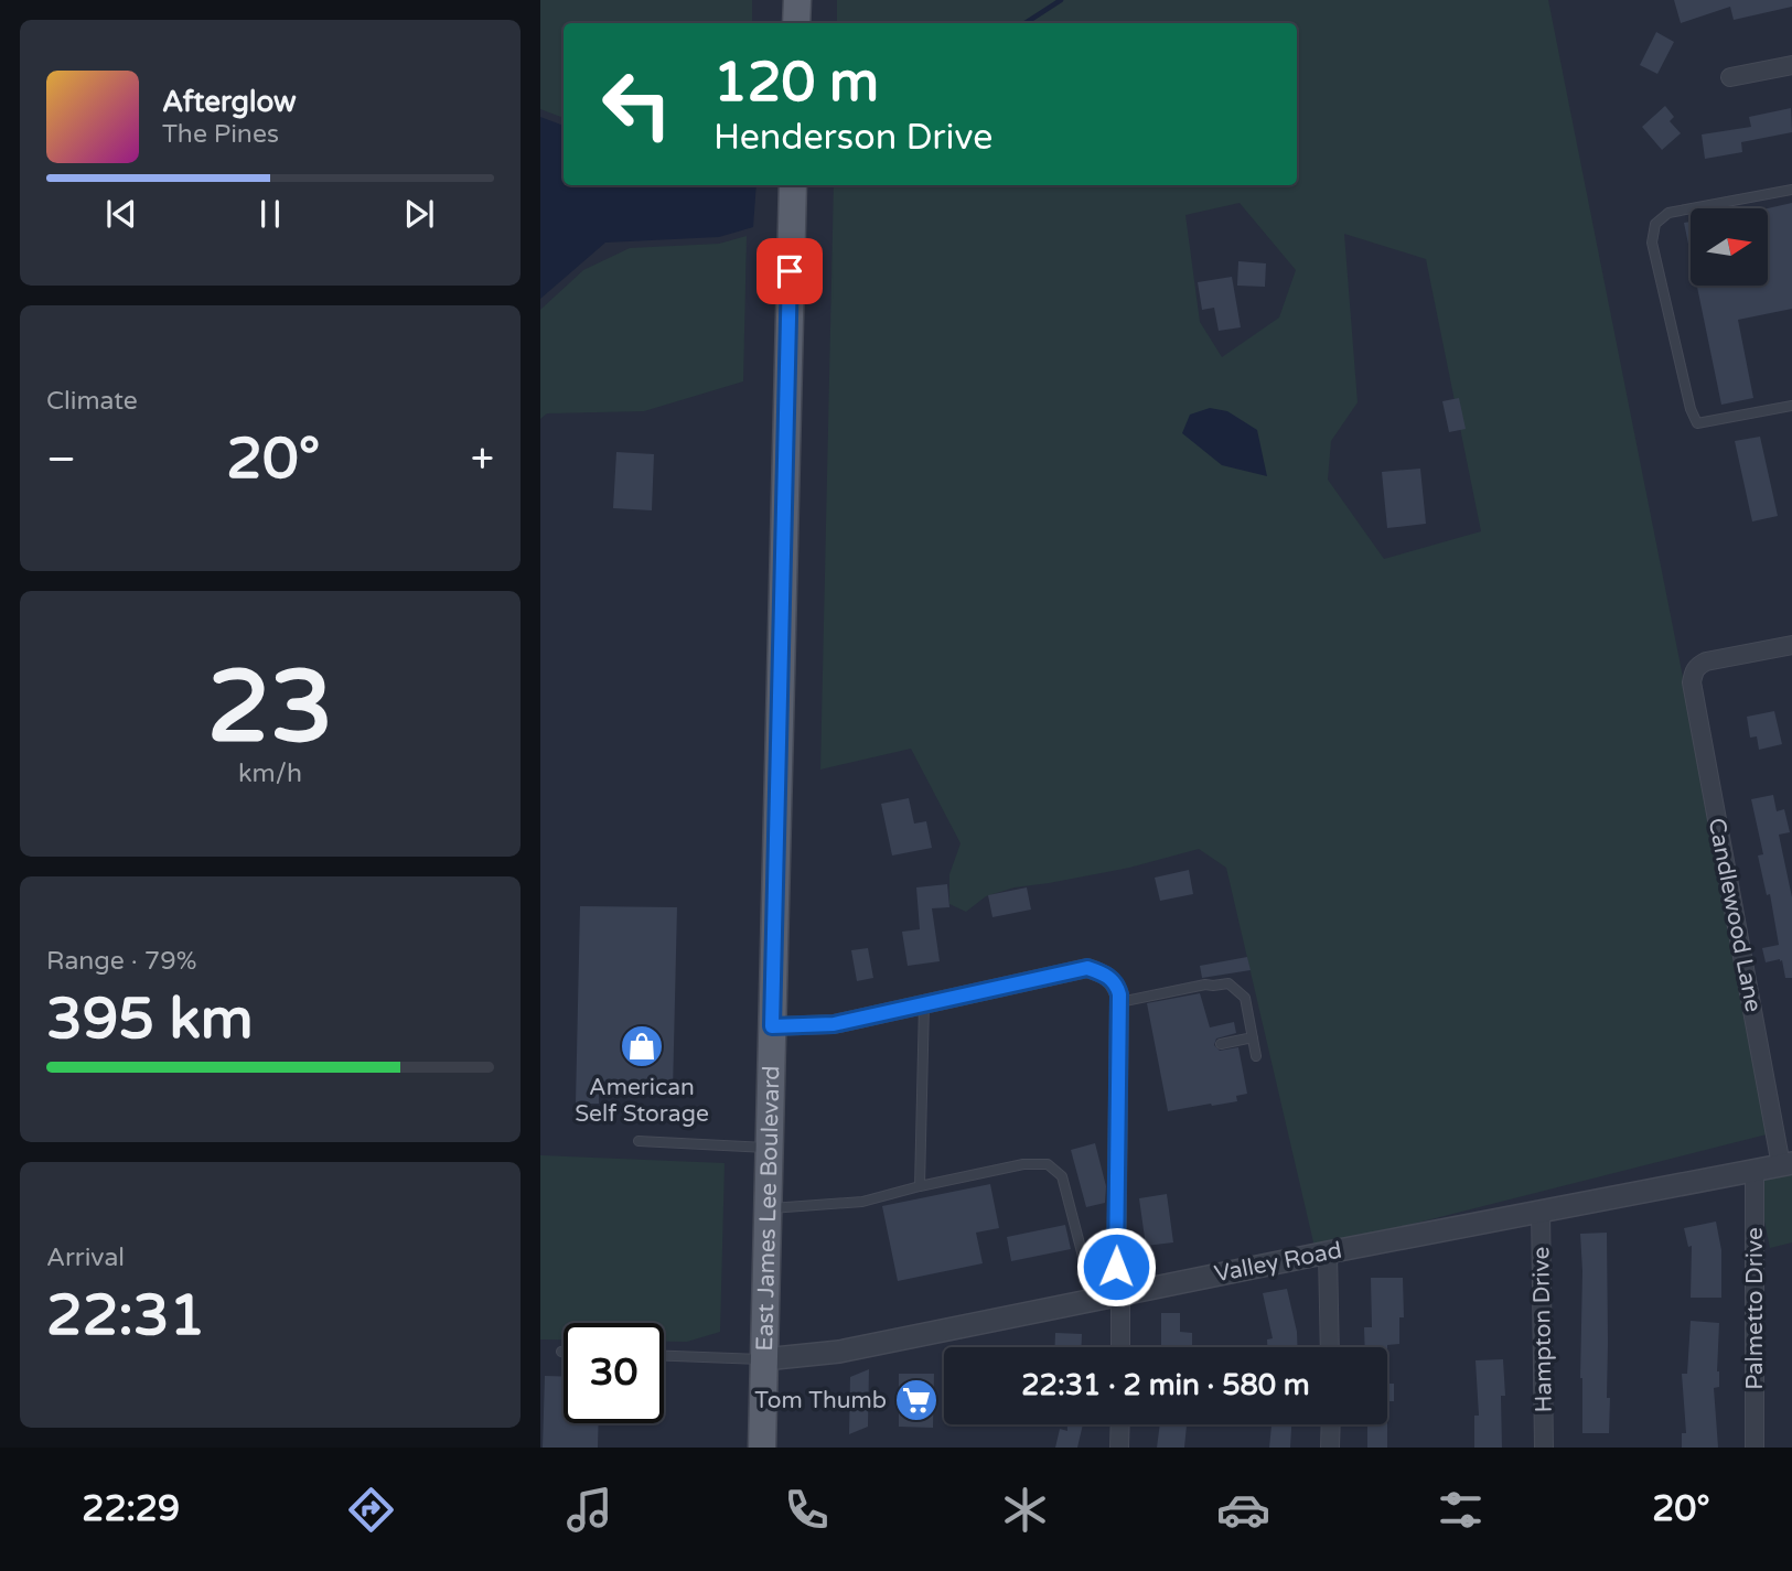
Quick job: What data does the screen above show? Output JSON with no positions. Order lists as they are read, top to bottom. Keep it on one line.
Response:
{"streets":{"main road":["East James Lee Boulevard"],"street":["Candlewood Lane","Valley Road","Palmetto Drive","Hampton Drive"]},"crossings":[["Candlewood Lane","Valley Road"],["East James Lee Boulevard","Valley Road"],["Valley Road","Palmetto Drive"],["Valley Road","Hampton Drive"]],"places":{"shop":["American Self Storage"],"supermarket":["Tom Thumb"]},"north":"right","page":{"turn":["120 m","Henderson Drive"],"song":["Afterglow","The Pines"],"tile":["Climate",["23","km/h"],["Range · 79%","395 km"],["Arrival","22:31"]],"heat":["−","20°","+"],"limit":"30","trip":"22:31 · 2 min · 580 m","tabs":["22:29","20°"]}}
